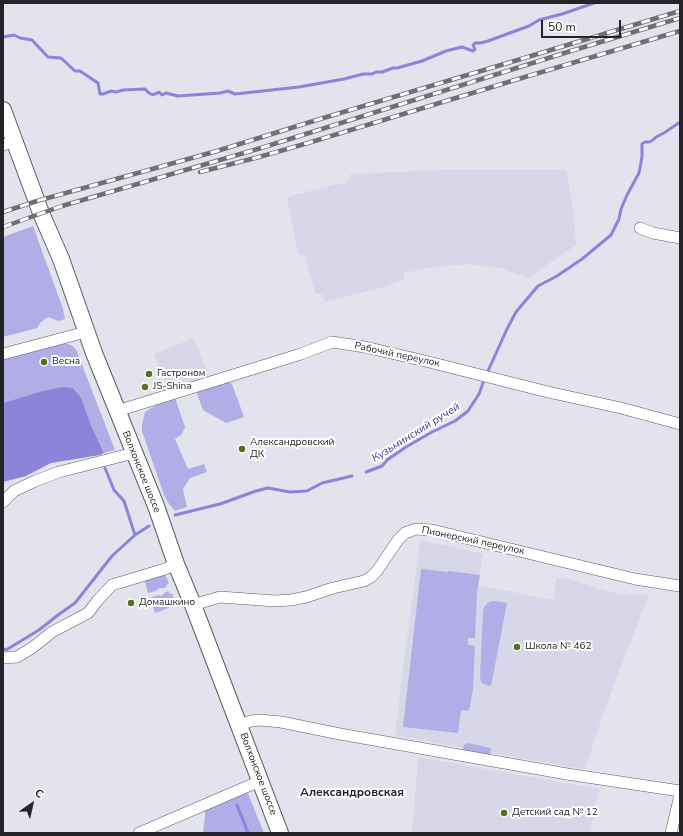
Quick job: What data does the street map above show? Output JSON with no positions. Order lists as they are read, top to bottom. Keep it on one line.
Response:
{"streets":{"main road":["Волхонское шоссе"],"street":["Рабочий переулок","Пионерский переулок"]},"crossings":[["Рабочий переулок","Волхонское шоссе"],["Волхонское шоссе","Пионерский переулок"]],"districts":["Александровская"],"water":["Кузьминский ручей"],"places":["Весна","Гастроном","JS-Shina","Александровский ДК","Домашкино","Школа № 462","Детский сад № 12"],"scale_bar":"50 m","north":"top right"}
